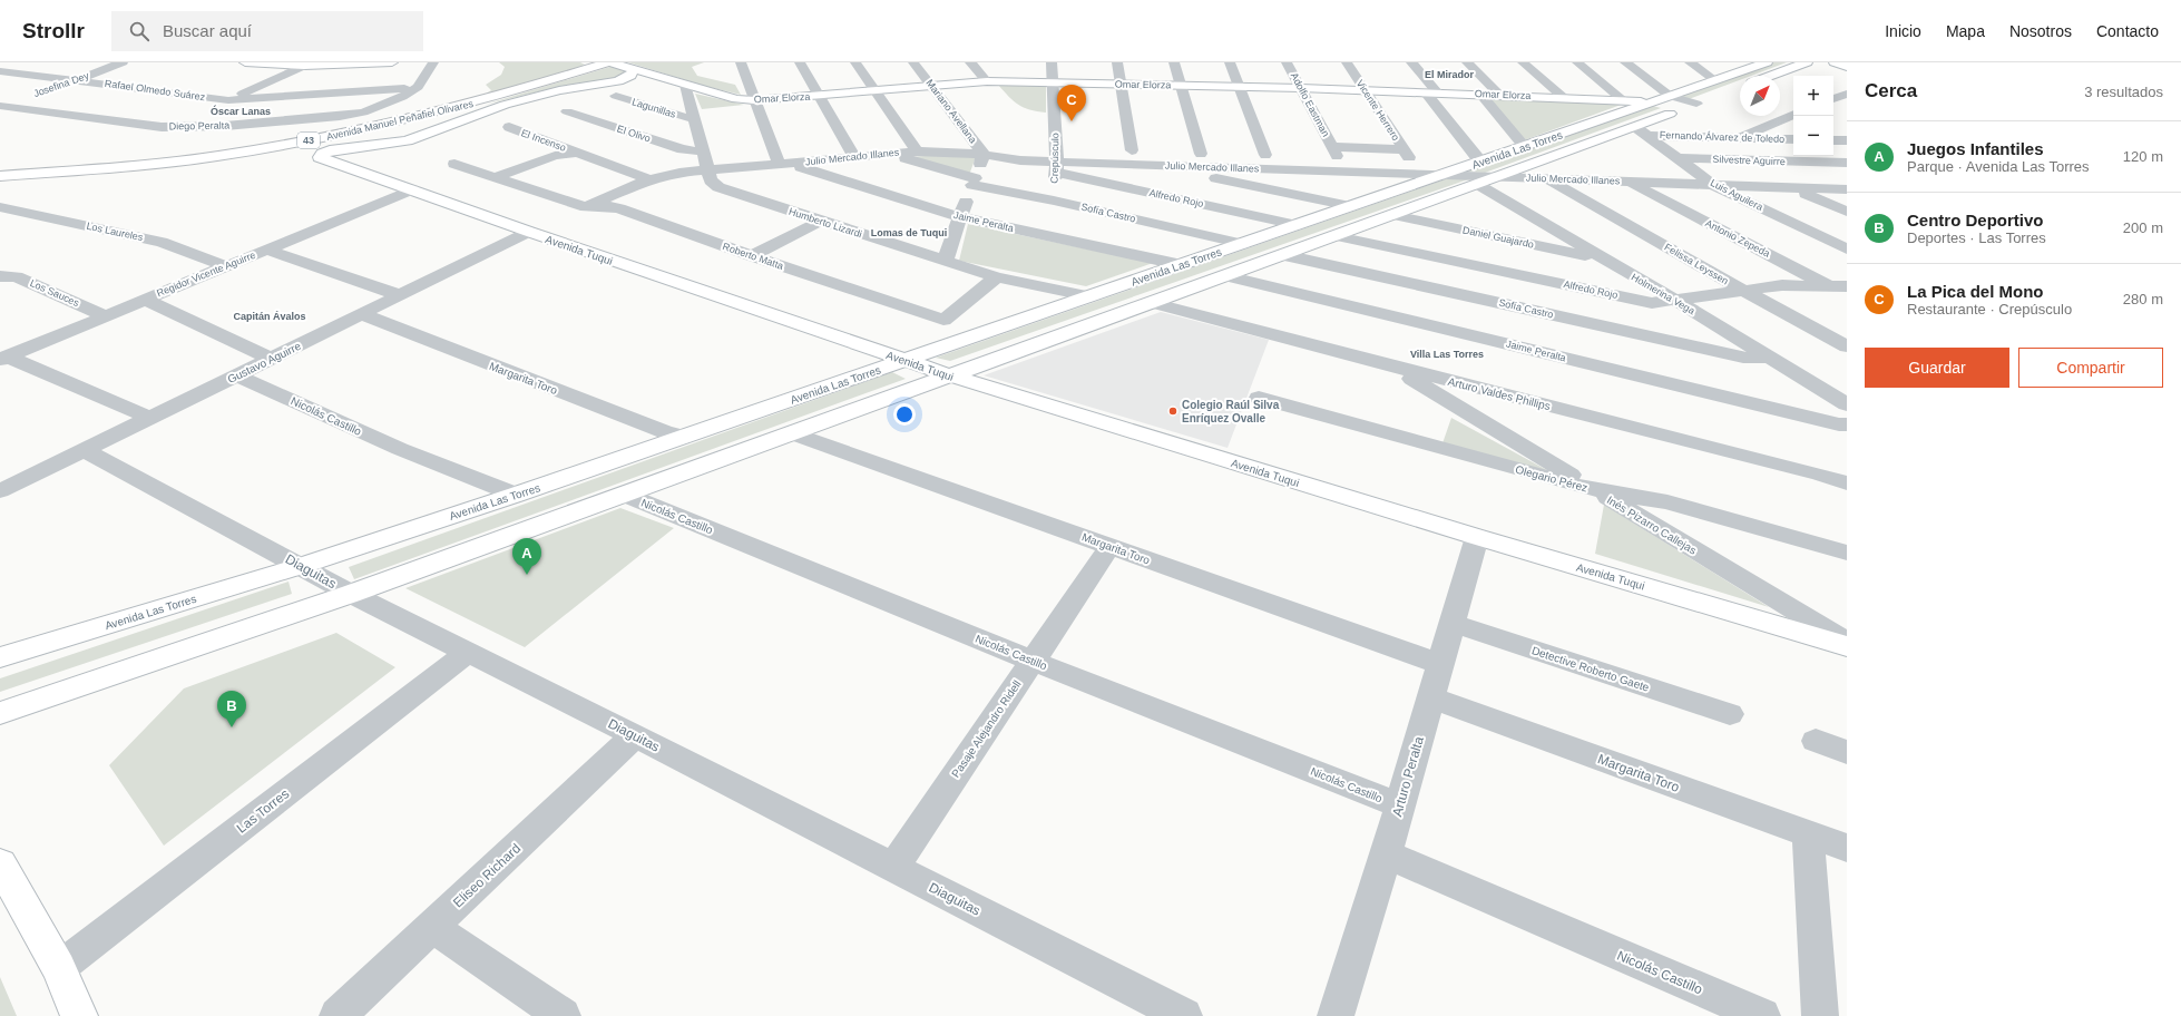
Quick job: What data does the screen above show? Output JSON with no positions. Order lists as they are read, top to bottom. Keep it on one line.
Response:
{"streets":{"street":["Josefina Dey","Omar Elorza","Rafael Olmedo Suárez","Adolfo Eastman","Lagunillas","Vicente Herrero","Mariano Avellana","Avenida Manuel Peñafiel Olivares","Diego Peralta","El Olivo","Fernando Álvarez de Toledo","43","El Incenso","Avenida Las Torres","Julio Mercado Illanes","Crepúsculo","Silvestre Aguirre","Luis Aguilera","Alfredo Rojo","Sofía Castro","Jaime Peralta","Humberto Lizardi","Los Laureles","Daniel Guajardo","Antonio Zepeda","Avenida Tuqui","Roberto Matta","Felissa Leyssen","Regidor Vicente Aguirre","Los Sauces","Holmerina Vega","Gustavo Aguirre","Margarita Toro","Arturo Valdes Phillips","Nicolás Castillo","Olegario Pérez","Inés Pizarro Callejas","Diaguitas","Detective Roberto Gaete","Pasaje Alejandro Ridell","Arturo Peralta","Las Torres","Eliseo Richard"]},"crossings":[["Josefina Dey","Rafael Olmedo Suárez"],["Josefina Dey","Diego Peralta"],["Omar Elorza","Adolfo Eastman"],["Omar Elorza","Vicente Herrero"],["Omar Elorza","Mariano Avellana"],["Omar Elorza","Avenida Manuel Peñafiel Olivares"],["Omar Elorza","Avenida Las Torres"],["Omar Elorza","Crepúsculo"],["Omar Elorza","Humberto Lizardi"],["Omar Elorza","Avenida Tuqui"],["Rafael Olmedo Suárez","Diego Peralta"],["Adolfo Eastman","Vicente Herrero"],["Lagunillas","Humberto Lizardi"],["Mariano Avellana","Julio Mercado Illanes"],["Mariano Avellana","Sofía Castro"],["Mariano Avellana","Jaime Peralta"],["Mariano Avellana","Humberto Lizardi"],["El Olivo","Humberto Lizardi"],["Fernando Álvarez de Toledo","Avenida Las Torres"],["Fernando Álvarez de Toledo","Luis Aguilera"],["El Incenso","Julio Mercado Illanes"],["Avenida Las Torres","Julio Mercado Illanes"],["Avenida Las Torres","Luis Aguilera"],["Avenida Las Torres","Alfredo Rojo"],["Avenida Las Torres","Sofía Castro"],["Avenida Las Torres","Jaime Peralta"],["Avenida Las Torres","Humberto Lizardi"],["Avenida Las Torres","Daniel Guajardo"],["Avenida Las Torres","Avenida Tuqui"],["Avenida Las Torres","Holmerina Vega"],["Avenida Las Torres","Margarita Toro"],["Avenida Las Torres","Arturo Valdes Phillips"],["Avenida Las Torres","Nicolás Castillo"],["Avenida Las Torres","Diaguitas"],["Julio Mercado Illanes","Crepúsculo"],["Julio Mercado Illanes","Luis Aguilera"],["Julio Mercado Illanes","Alfredo Rojo"],["Julio Mercado Illanes","Sofía Castro"],["Julio Mercado Illanes","Jaime Peralta"],["Julio Mercado Illanes","Humberto Lizardi"],["Julio Mercado Illanes","Antonio Zepeda"],["Julio Mercado Illanes","Roberto Matta"],["Julio Mercado Illanes","Felissa Leyssen"],["Crepúsculo","Alfredo Rojo"],["Crepúsculo","Sofía Castro"],["Silvestre Aguirre","Luis Aguilera"],["Alfredo Rojo","Antonio Zepeda"],["Alfredo Rojo","Felissa Leyssen"],["Alfredo Rojo","Holmerina Vega"],["Sofía Castro","Holmerina Vega"],["Humberto Lizardi","Roberto Matta"],["Los Laureles","Regidor Vicente Aguirre"],["Daniel Guajardo","Holmerina Vega"],["Avenida Tuqui","Regidor Vicente Aguirre"],["Avenida Tuqui","Gustavo Aguirre"],["Avenida Tuqui","Arturo Peralta"],["Regidor Vicente Aguirre","Los Sauces"],["Gustavo Aguirre","Margarita Toro"],["Gustavo Aguirre","Nicolás Castillo"],["Gustavo Aguirre","Diaguitas"],["Margarita Toro","Pasaje Alejandro Ridell"],["Margarita Toro","Arturo Peralta"],["Arturo Valdes Phillips","Inés Pizarro Callejas"],["Nicolás Castillo","Pasaje Alejandro Ridell"],["Nicolás Castillo","Arturo Peralta"],["Olegario Pérez","Inés Pizarro Callejas"],["Diaguitas","Pasaje Alejandro Ridell"],["Diaguitas","Las Torres"],["Diaguitas","Eliseo Richard"],["Detective Roberto Gaete","Arturo Peralta"]],"districts":["El Mirador","Óscar Lanas","Lomas de Tuqui","Capitán Ávalos","Villa Las Torres"],"places":["Colegio Raúl Silva Enríquez Ovalle"],"north":"top right","page":{"header":"Strollr","search":"Buscar aquí","nav":["Inicio","Mapa","Nosotros","Contacto"],"heading":["Cerca","3 resultados"],"map_buttons":["+","−"],"pins":["C","A","B"],"list":[{"mark":"A","name":"Juegos Infantiles","note":"Parque · Avenida Las Torres","value":"120 m"},{"mark":"B","name":"Centro Deportivo","note":"Deportes · Las Torres","value":"200 m"},{"mark":"C","name":"La Pica del Mono","note":"Restaurante · Crepúsculo","value":"280 m"}],"buttons":["Guardar","Compartir"]}}
